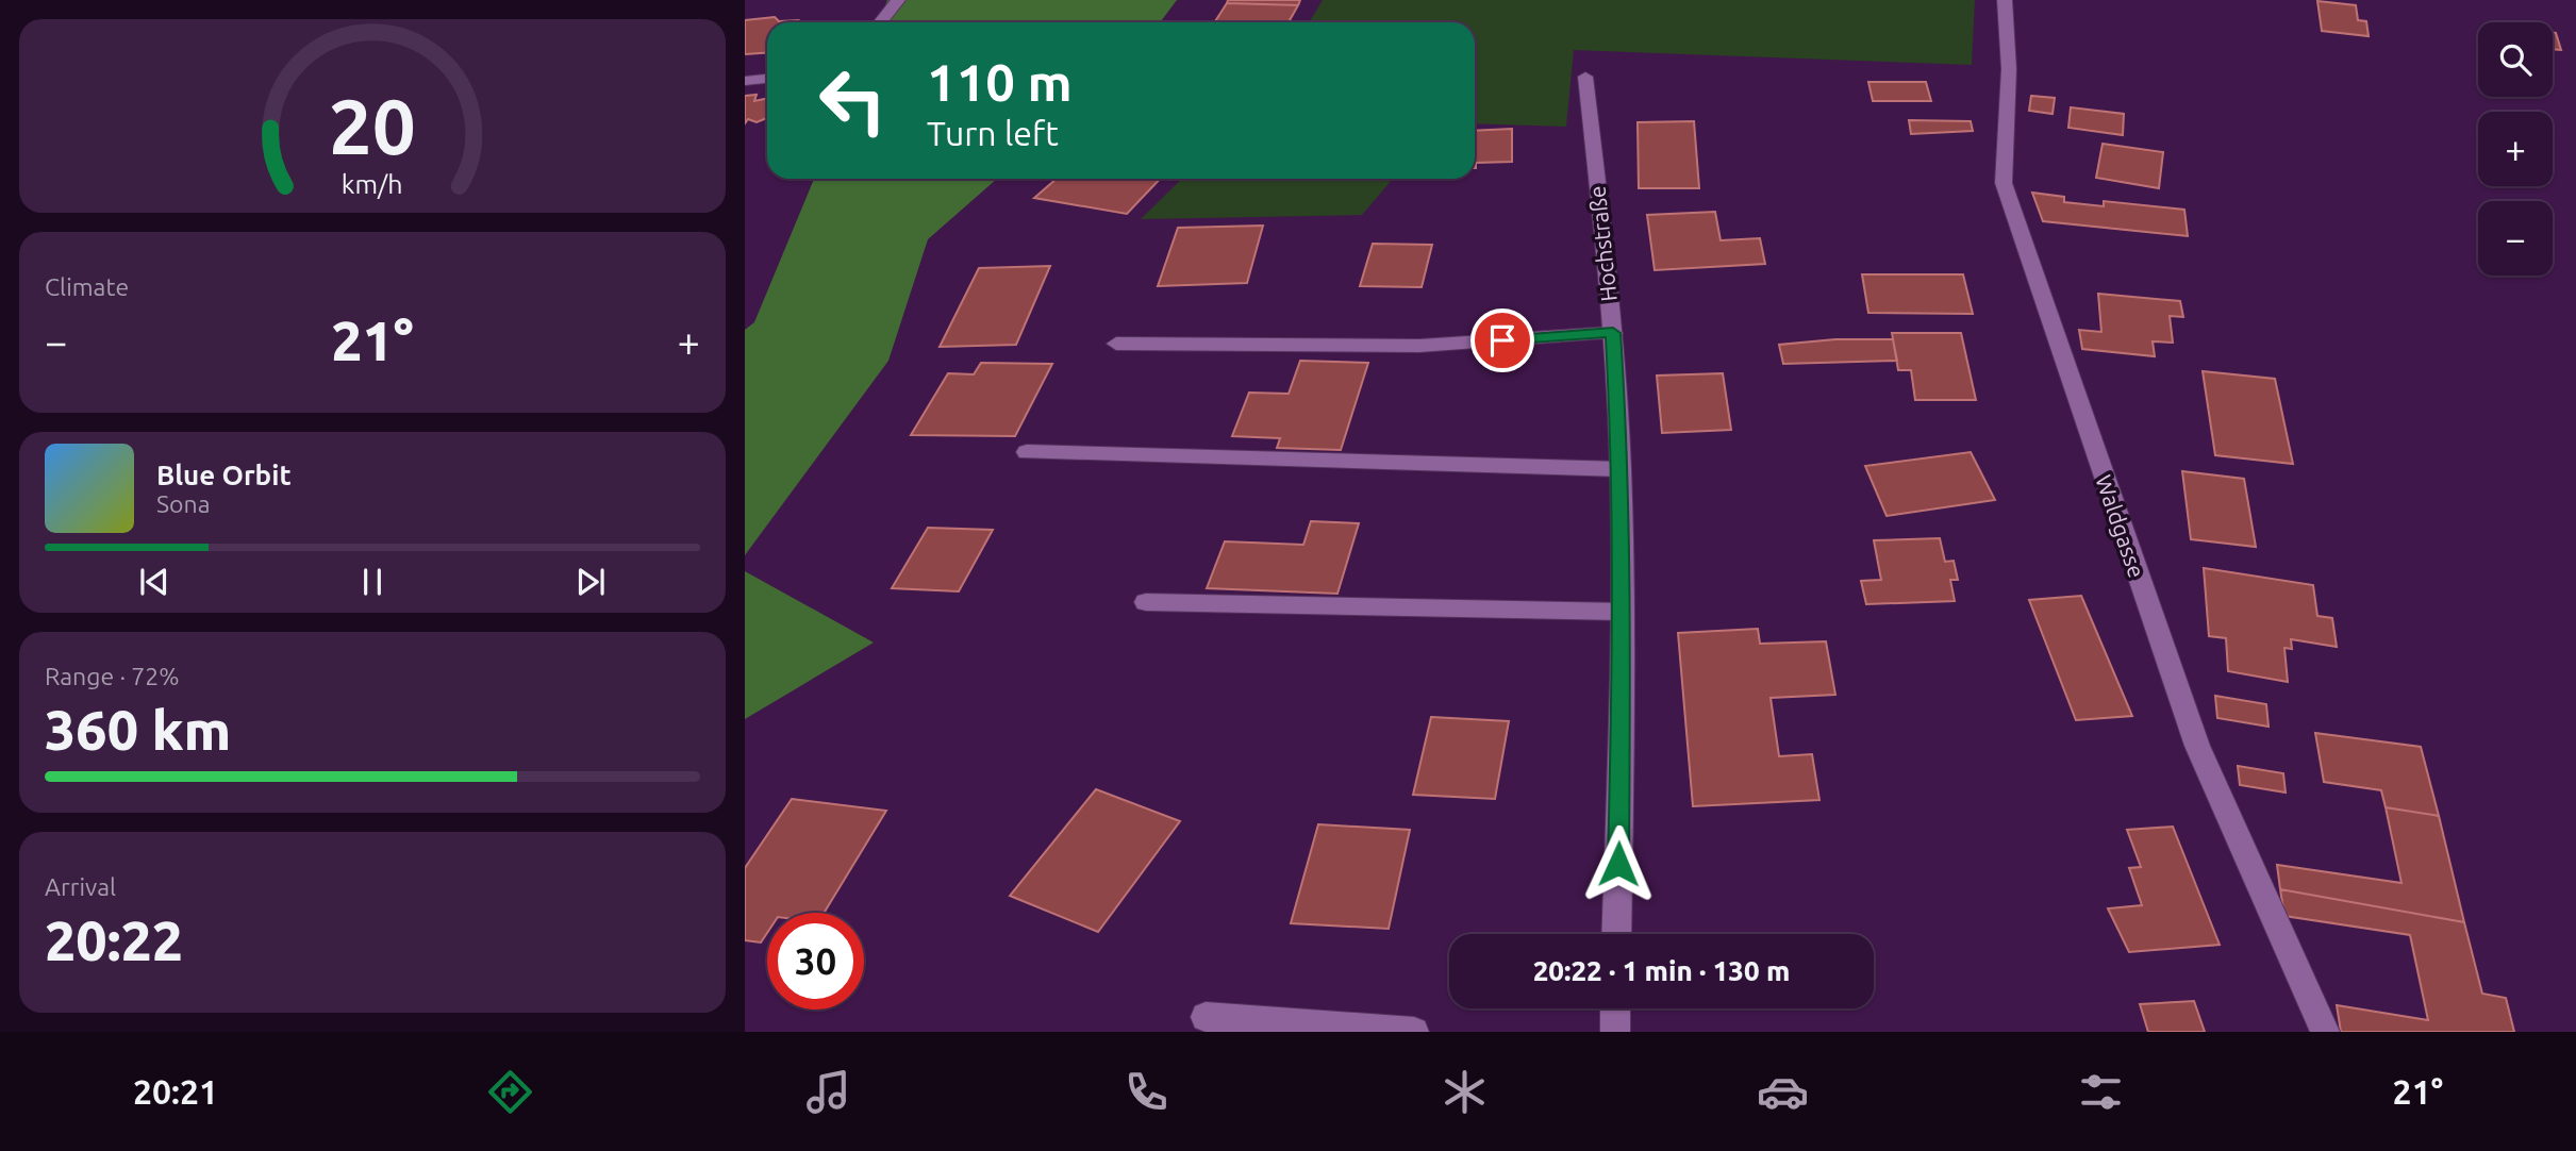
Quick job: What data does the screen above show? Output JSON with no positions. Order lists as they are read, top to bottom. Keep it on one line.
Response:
{"streets":{"street":["Hochstraße","Waldgasse"]},"page":{"map_buttons":["+","−"],"turn":["110 m","Turn left"],"tile":["Climate",["Range · 72%","360 km"],["Arrival","20:22"]],"heat":["−","21°","+"],"song":["Blue Orbit","Sona"],"limit":"30","trip":"20:22 · 1 min · 130 m","tabs":["20:21","21°"],"gauge":["20","km/h"]}}
